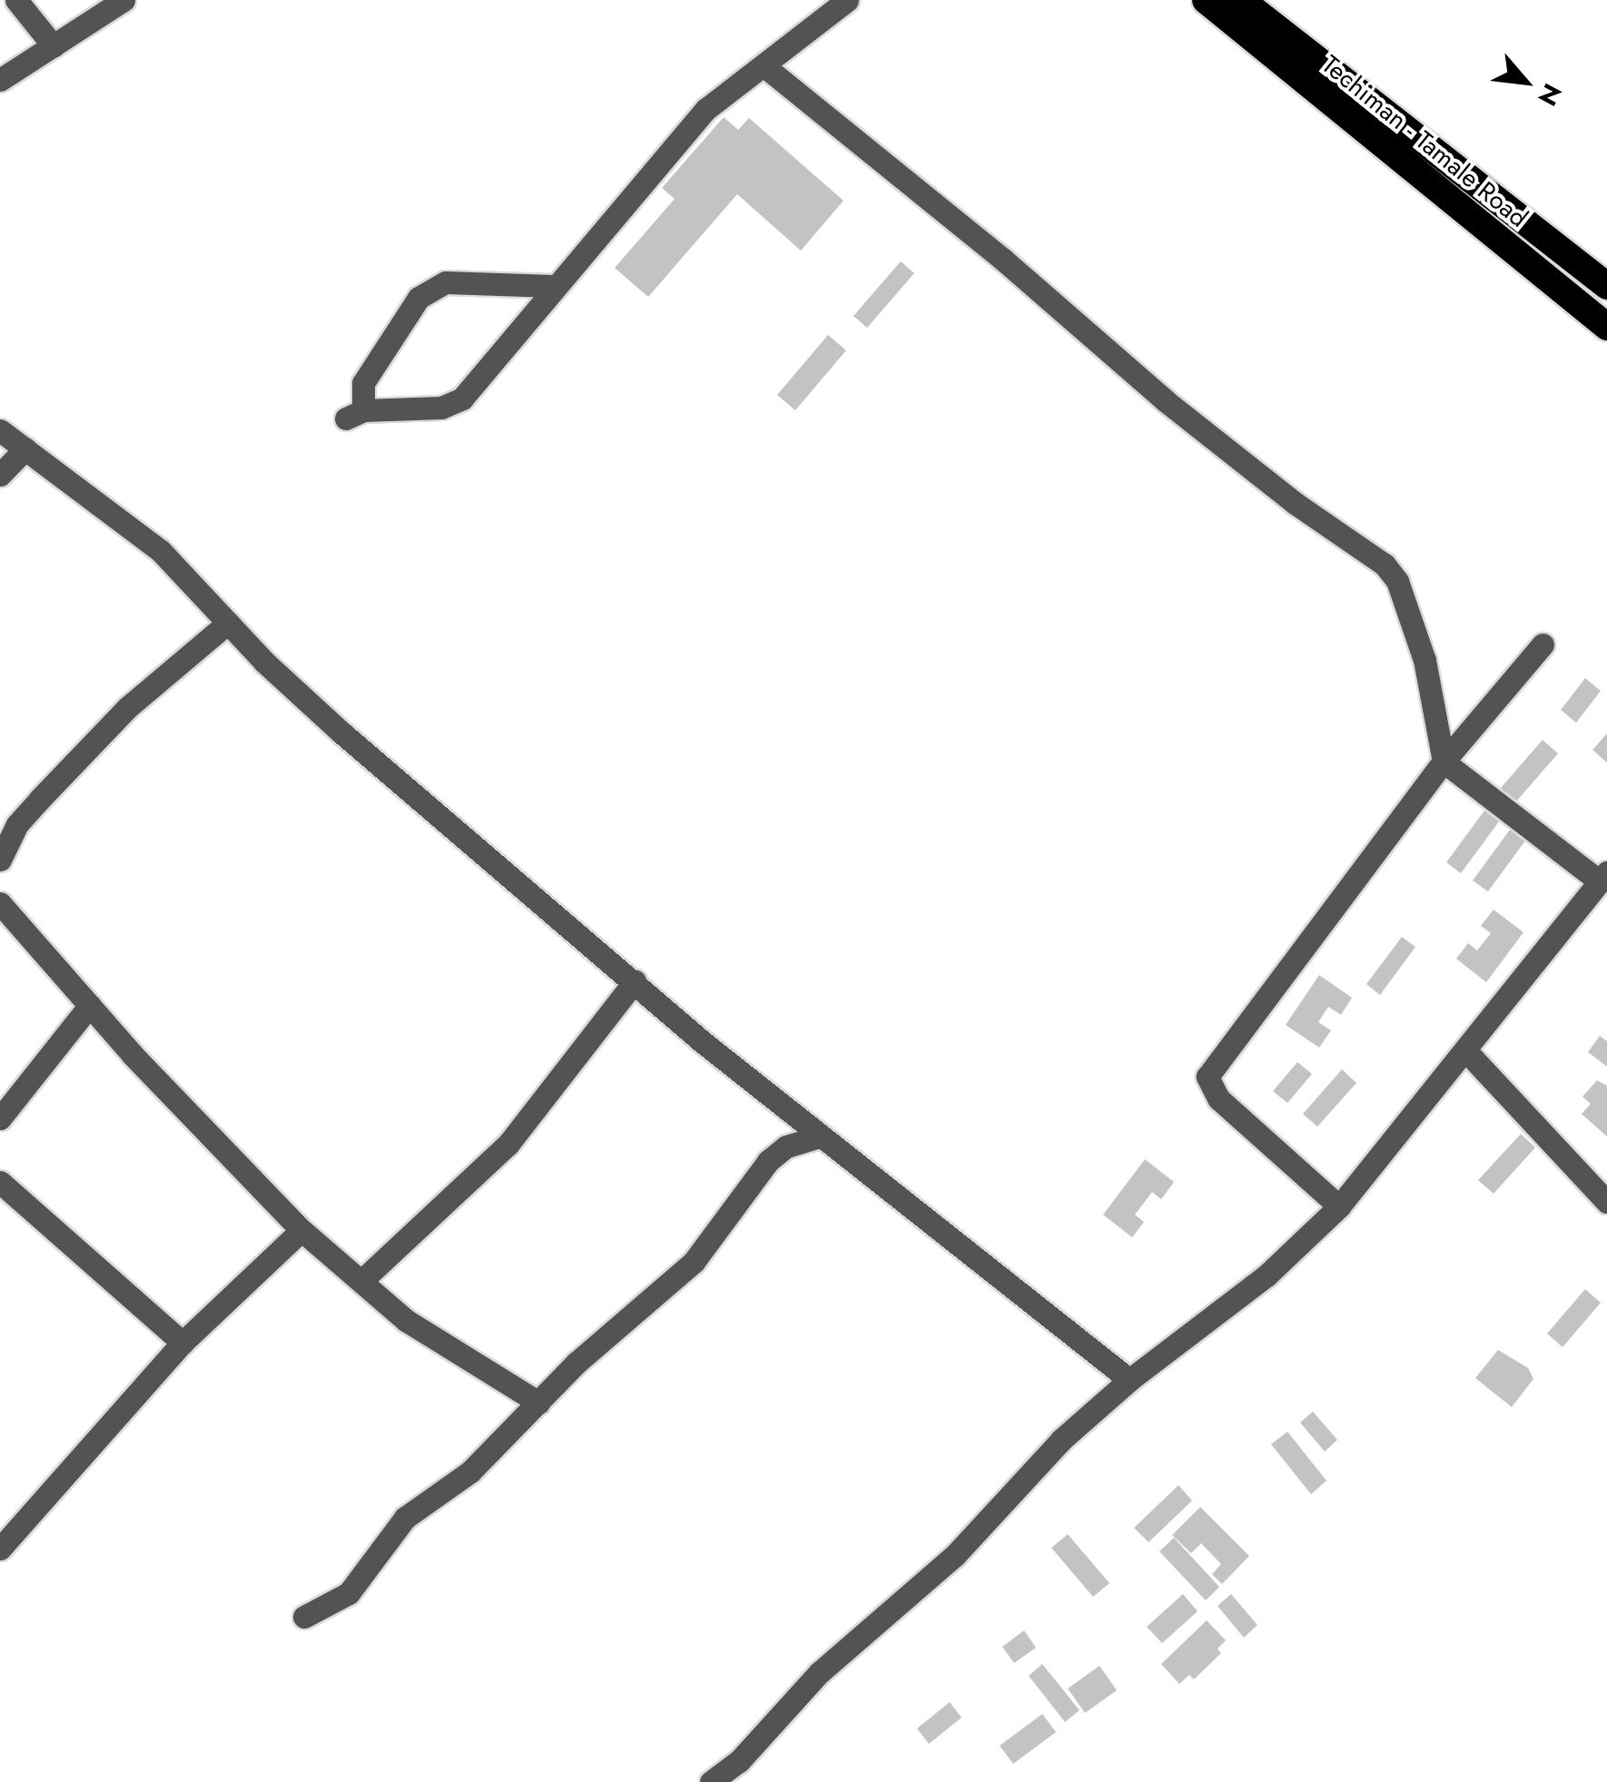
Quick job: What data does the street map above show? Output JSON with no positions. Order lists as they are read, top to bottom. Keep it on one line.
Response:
{"streets":{"highway":["Techiman - Tamale Road"]},"north":"bottom right"}
